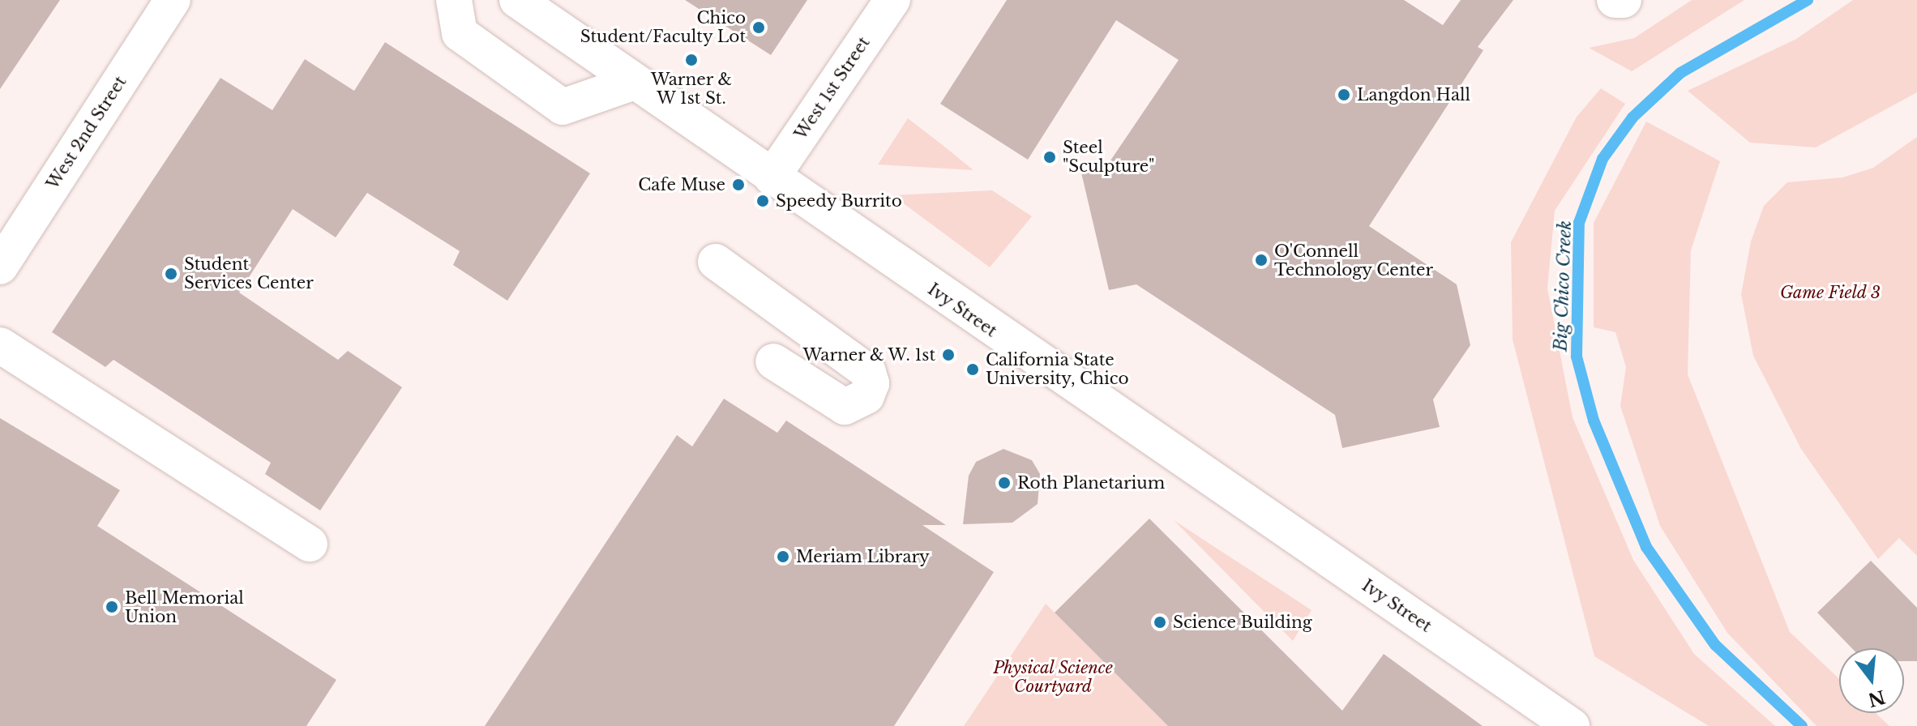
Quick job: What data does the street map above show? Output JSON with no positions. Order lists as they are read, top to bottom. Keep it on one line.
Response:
{"streets":{"street":["West 1st Street","West 2nd Street","Ivy Street"]},"crossings":[["West 1st Street","Ivy Street"]],"water":["Big Chico Creek"],"parks":["Game Field 3","Physical Science Courtyard"],"places":["Chico Student/Faculty Lot","Warner & W 1st St.","Langdon Hall","Steel \"Sculpture\"","Cafe Muse","Speedy Burrito","O'Connell Technology Center","Student Services Center","Warner & W. 1st","California State University, Chico","Roth Planetarium","Meriam Library","Bell Memorial Union","Science Building"],"north":"bottom"}
